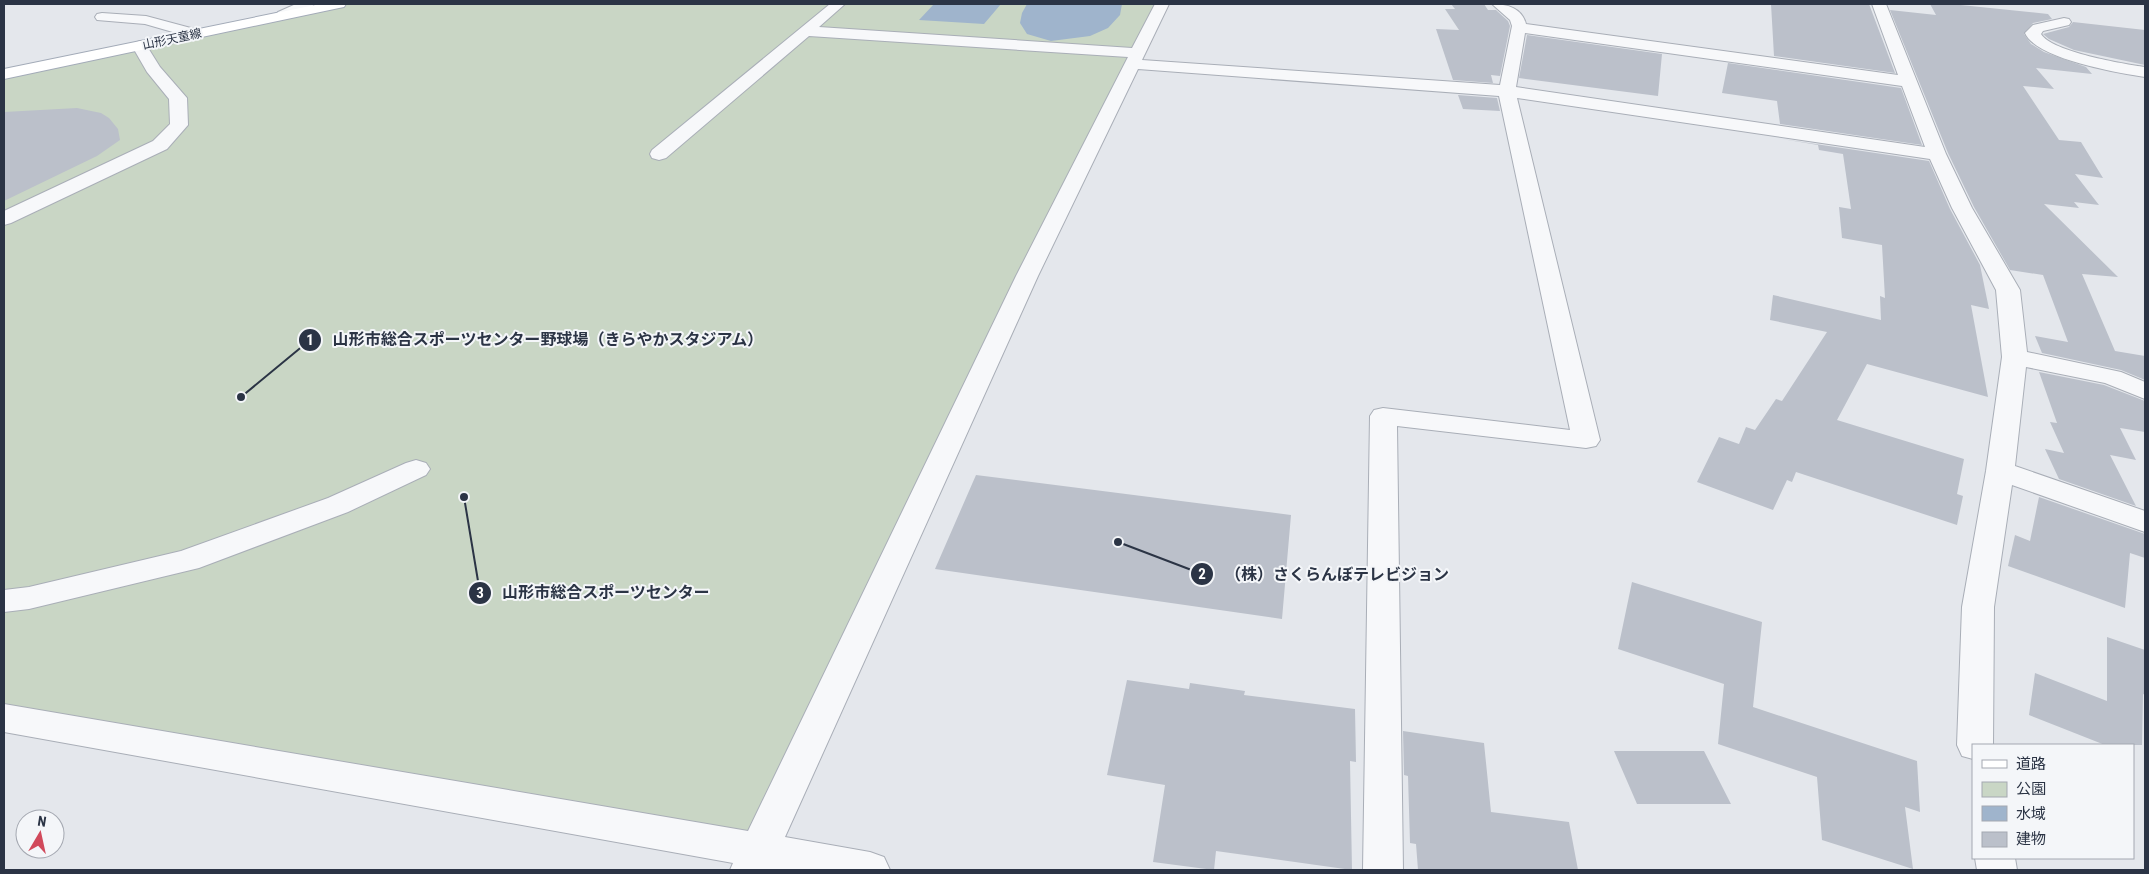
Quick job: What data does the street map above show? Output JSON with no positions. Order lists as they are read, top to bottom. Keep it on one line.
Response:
{"streets":{"main road":["山形天童線"]},"places":["山形市総合スポーツセンター野球場（きらやかスタジアム）","山形市総合スポーツセンター","（株）さくらんぼテレビジョン"],"legend":["道路","公園","水域","建物"],"north":"top"}
